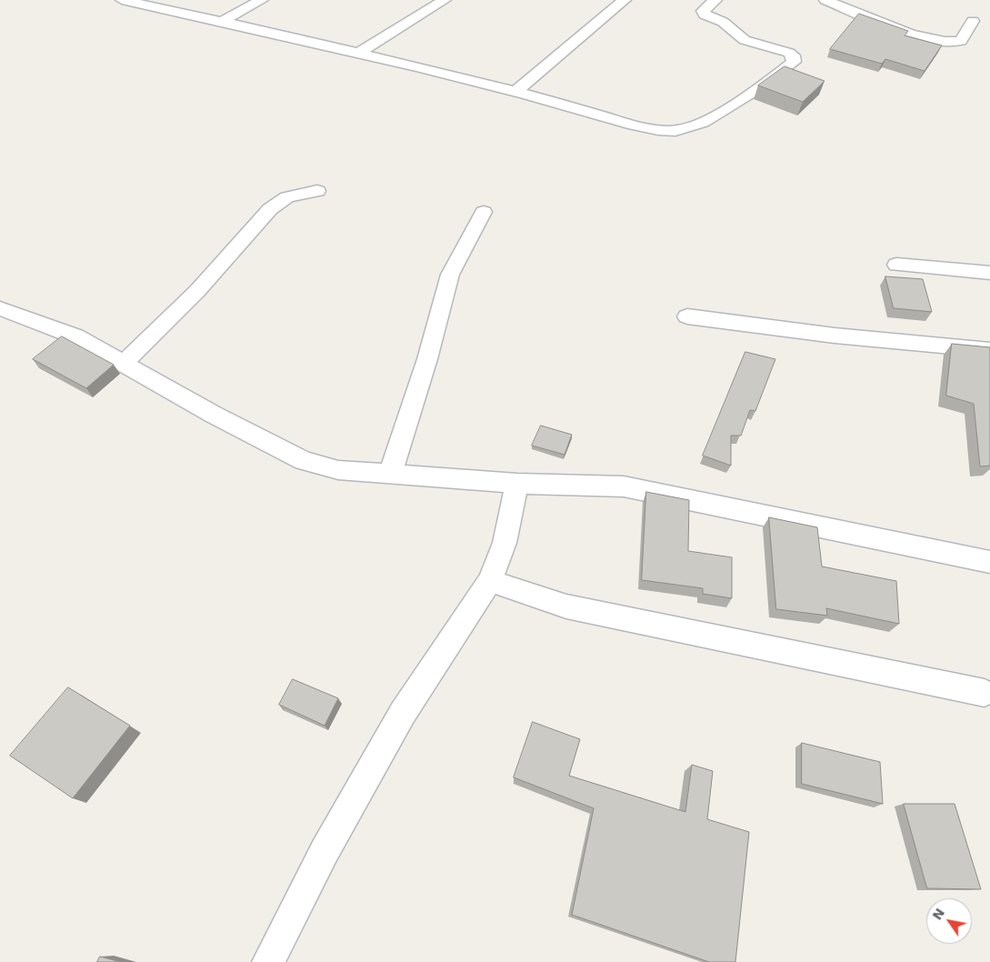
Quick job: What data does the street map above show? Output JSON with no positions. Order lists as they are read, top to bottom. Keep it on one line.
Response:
{"north":"top left"}
